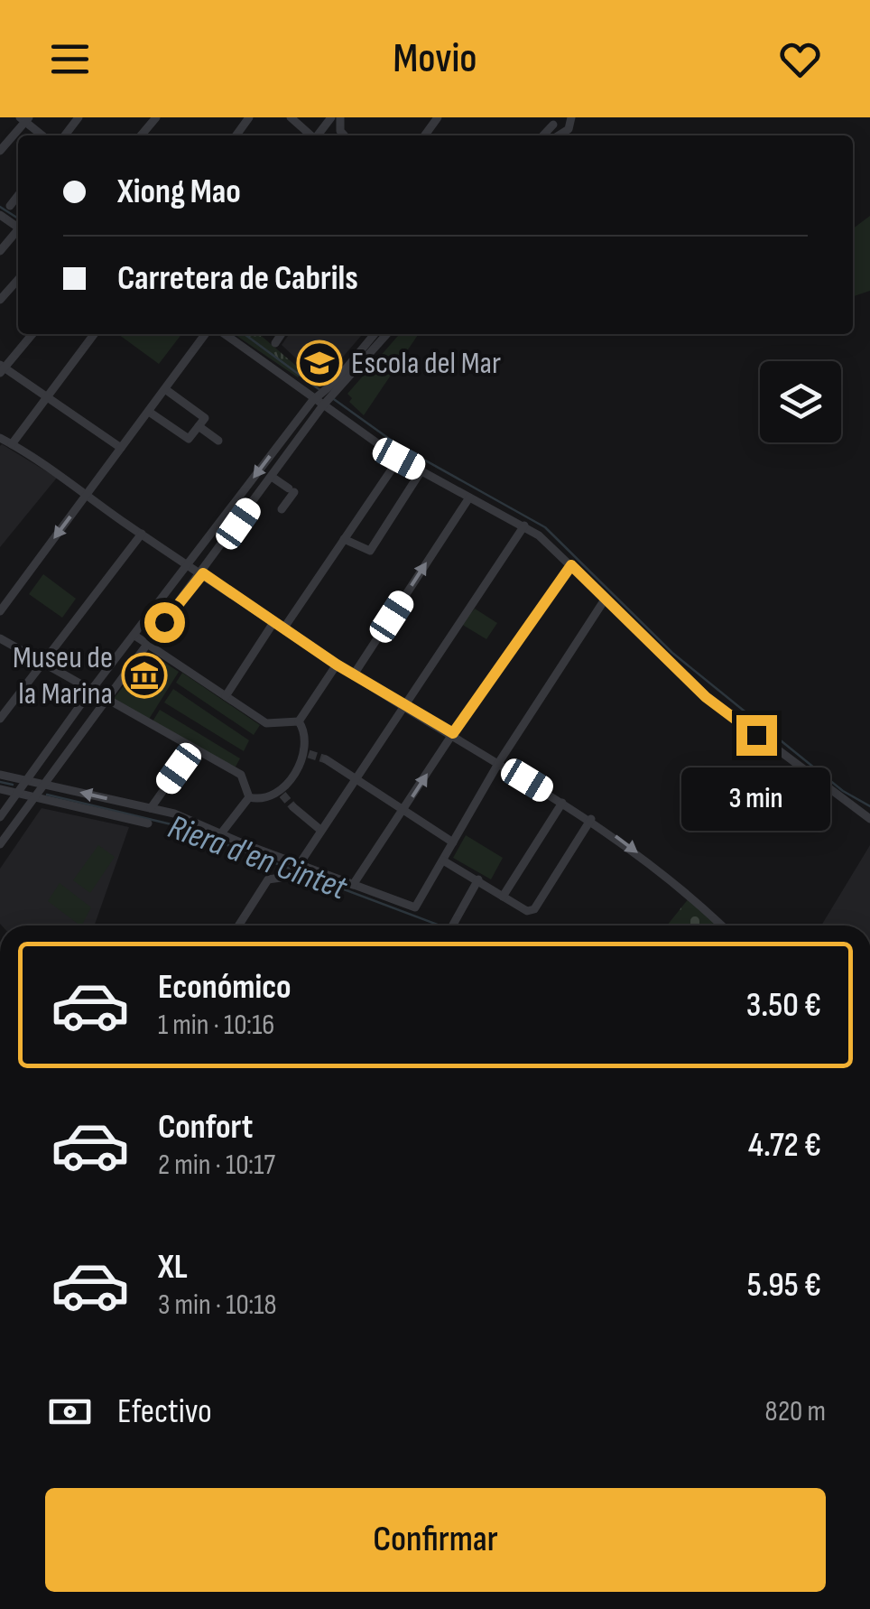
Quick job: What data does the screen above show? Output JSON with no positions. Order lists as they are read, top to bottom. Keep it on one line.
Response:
{"water":["Riera d'en Cintet"],"places":{"school or university":["Escola del Mar"],"museum":["Museu de la Marina"]},"page":{"header":"Movio","banner":["Xiong Mao","Carretera de Cabrils"],"bubble":"3 min","list":[{"name":"Económico","note":"1 min · 10:16","value":"3.50 €"},{"name":"Confort","note":"2 min · 10:17","value":"4.72 €"},{"name":"XL","note":"3 min · 10:18","value":"5.95 €"}],"pay":["Efectivo","820 m"],"buttons":"Confirmar"}}
